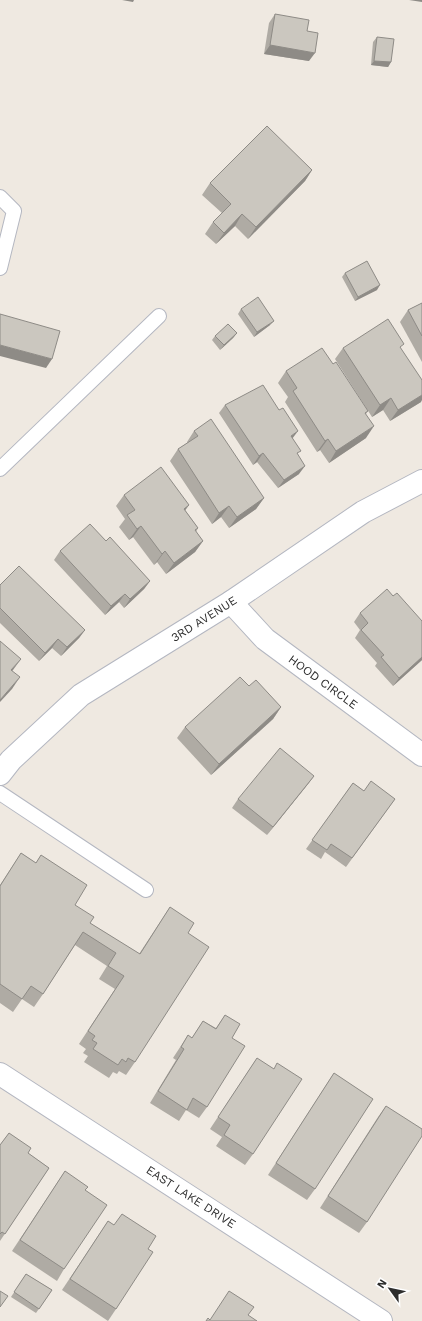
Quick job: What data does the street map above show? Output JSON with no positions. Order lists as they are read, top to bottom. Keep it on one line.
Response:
{"streets":{"street":["3RD AVENUE","HOOD CIRCLE","EAST LAKE DRIVE"]},"crossings":[["3RD AVENUE","HOOD CIRCLE"]],"north":"top left"}
